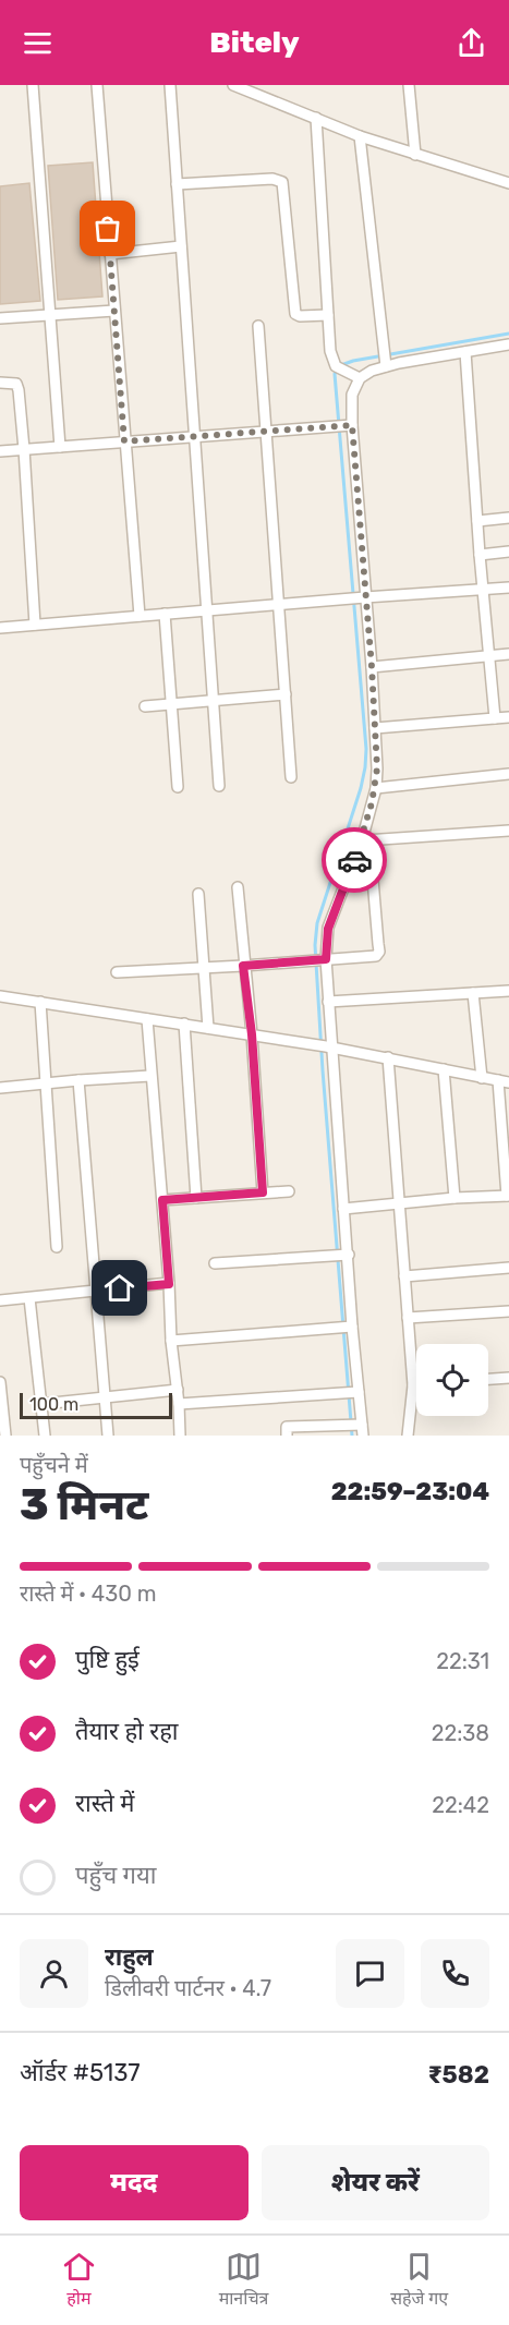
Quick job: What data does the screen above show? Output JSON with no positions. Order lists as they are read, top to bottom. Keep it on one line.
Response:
{"scale_bar":"100 m","page":{"header":"Bitely","scale":"100 m","heading":["3 मिनट","पहुँचने में","22:59–23:04"],"panel":["राहुल","डिलीवरी पार्टनर · 4.7","ऑर्डर #5137","₹582"],"bar":"रास्ते में · 430 m","list":[["पुष्टि हुई","22:31"],["तैयार हो रहा","22:38"],["रास्ते में","22:42"],"पहुँच गया"],"buttons":["मदद","शेयर करें"],"tabs":["होम","मानचित्र","सहेजे गए"]}}
